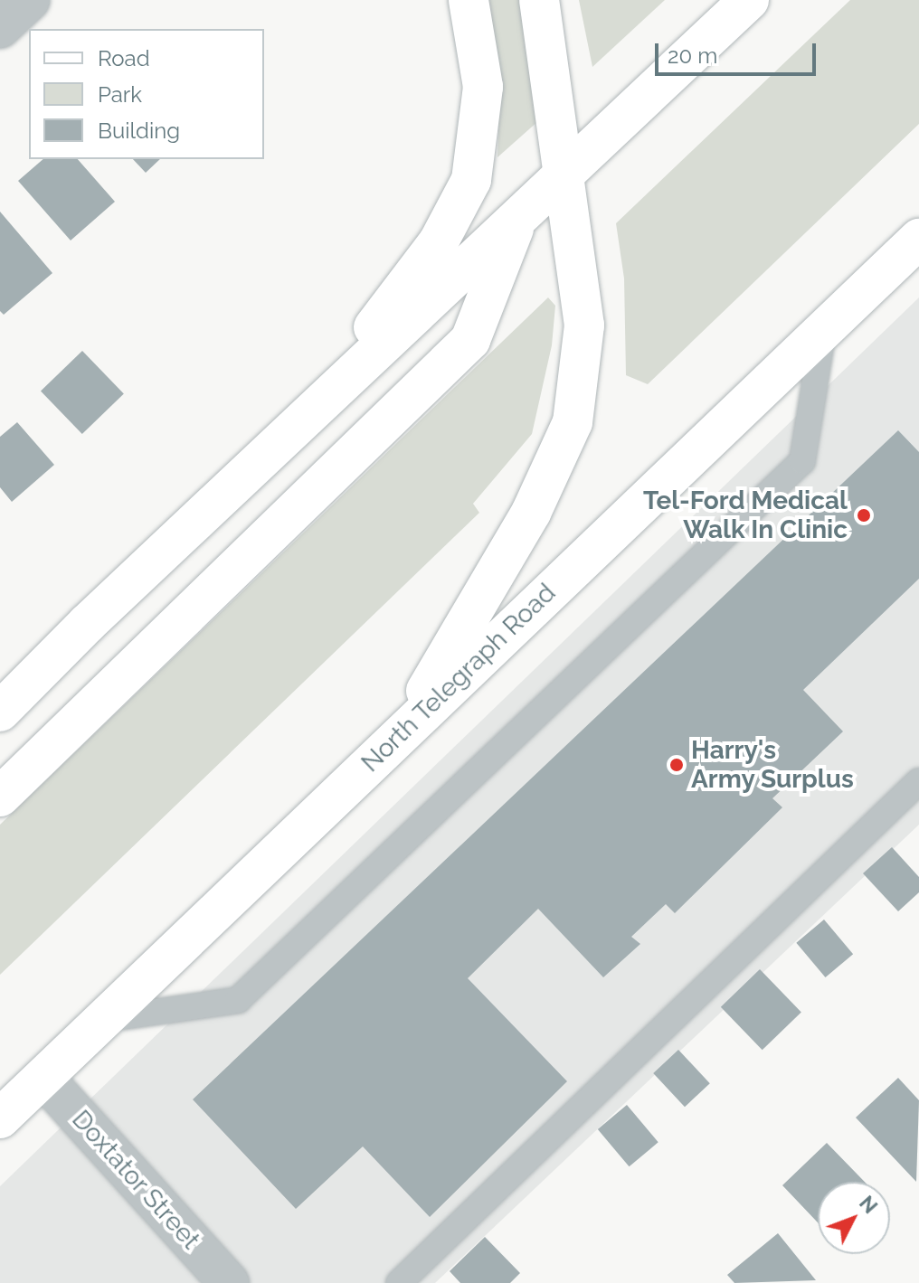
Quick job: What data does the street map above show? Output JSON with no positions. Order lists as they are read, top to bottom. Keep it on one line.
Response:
{"streets":{"main road":["North Telegraph Road"],"street":["Doxtator Street"]},"crossings":[["North Telegraph Road","Doxtator Street"]],"places":["Tel-Ford Medical Walk In Clinic","Harry's Army Surplus"],"legend":["Road","Park","Building"],"scale_bar":"20 m","north":"top right"}
